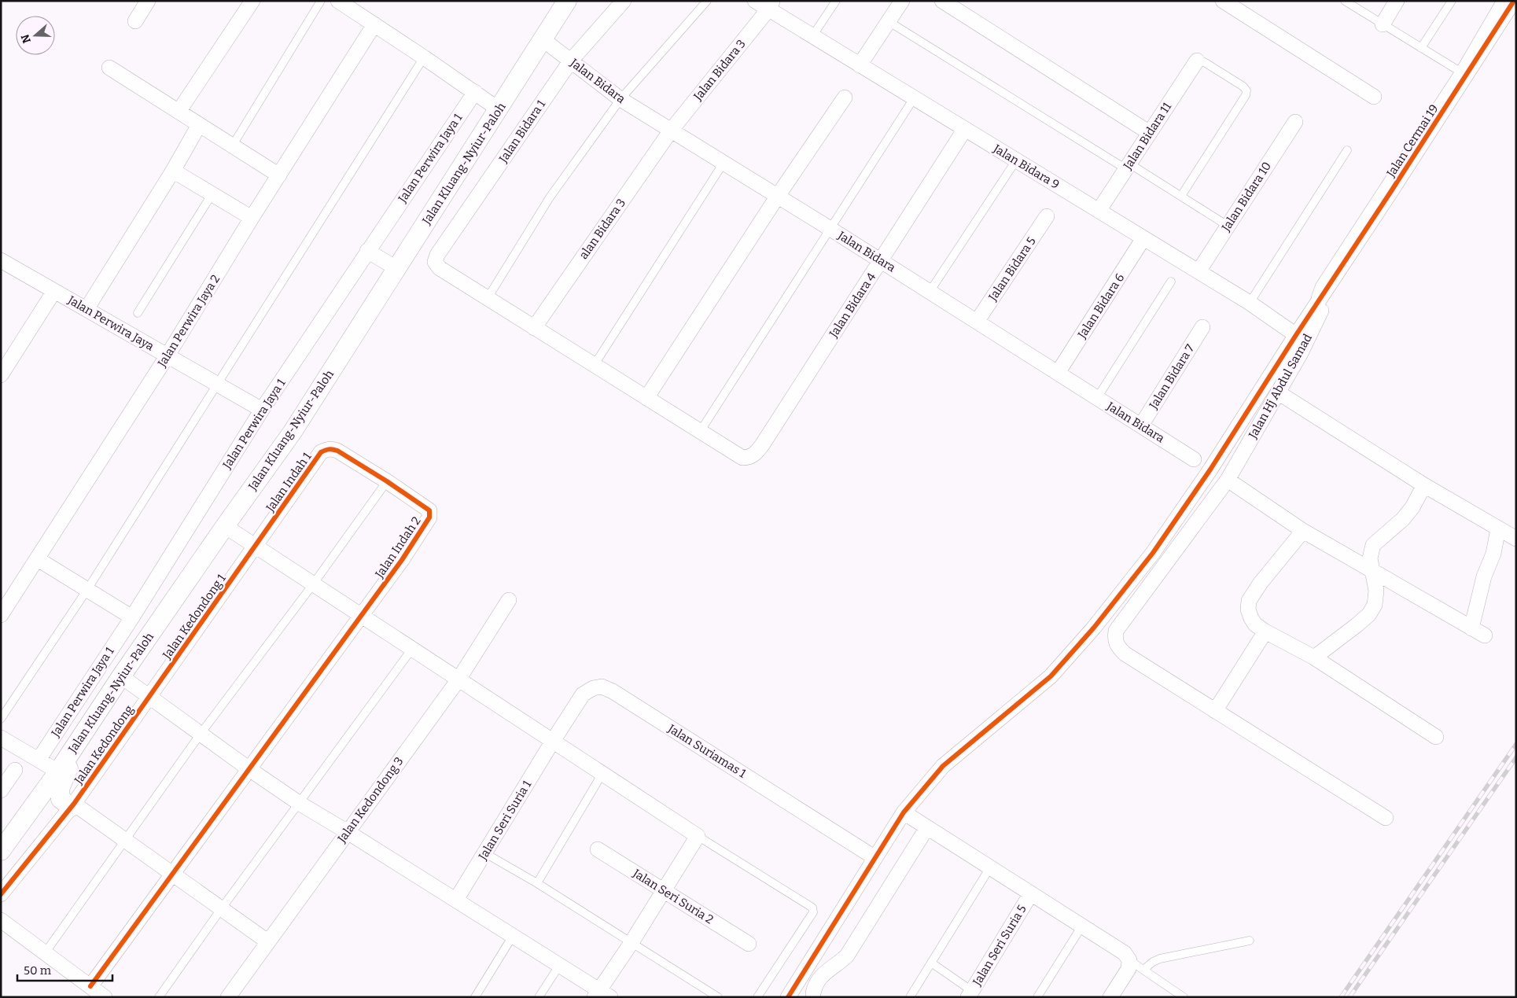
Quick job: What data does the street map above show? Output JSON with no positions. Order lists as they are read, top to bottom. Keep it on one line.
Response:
{"streets":{"street":["Jalan Bidara 3","Jalan Bidara","Jalan Bidara 1","Jalan Bidara 11","Jalan Cermai 19","Jalan Perwira Jaya 1","Jalan Kluang-Nyiur-Paloh","Jalan Bidara 9","Jalan Bidara 10","alan Bidara 3","Jalan Bidara 5","Jalan Bidara 4","Jalan Bidara 6","Jalan Perwira Jaya 2","Jalan Perwira Jaya","Jalan Bidara 7","Jalan Hj Abdul Samad","Jalan Indah 1","Jalan Indah 2","Jalan Kedondong 1","Jalan Kedondong","Jalan Suriamas 1","Jalan Kedondong 3","Jalan Seri Suria 1","Jalan Seri Suria 2","Jalan Seri Suria 5"]},"crossings":[["Jalan Bidara 3","Jalan Bidara"],["Jalan Bidara 3","Jalan Bidara 9"],["Jalan Bidara 3","alan Bidara 3"],["Jalan Bidara","Jalan Bidara 1"],["Jalan Bidara","Jalan Kluang-Nyiur-Paloh"],["Jalan Bidara","alan Bidara 3"],["Jalan Bidara","Jalan Bidara 5"],["Jalan Bidara","Jalan Bidara 4"],["Jalan Bidara","Jalan Bidara 6"],["Jalan Bidara","Jalan Bidara 7"],["Jalan Bidara 11","Jalan Bidara 9"],["Jalan Cermai 19","Jalan Bidara 9"],["Jalan Cermai 19","Jalan Hj Abdul Samad"],["Jalan Perwira Jaya 1","Jalan Perwira Jaya"],["Jalan Bidara 9","Jalan Bidara 10"],["Jalan Bidara 9","Jalan Bidara 4"],["Jalan Bidara 9","Jalan Bidara 6"],["Jalan Bidara 9","Jalan Hj Abdul Samad"],["Jalan Perwira Jaya 2","Jalan Perwira Jaya"],["Jalan Indah 1","Jalan Indah 2"],["Jalan Indah 1","Jalan Kedondong 1"],["Jalan Kedondong 1","Jalan Kedondong"],["Jalan Suriamas 1","Jalan Seri Suria 1"]],"scale_bar":"50 m","north":"left"}
